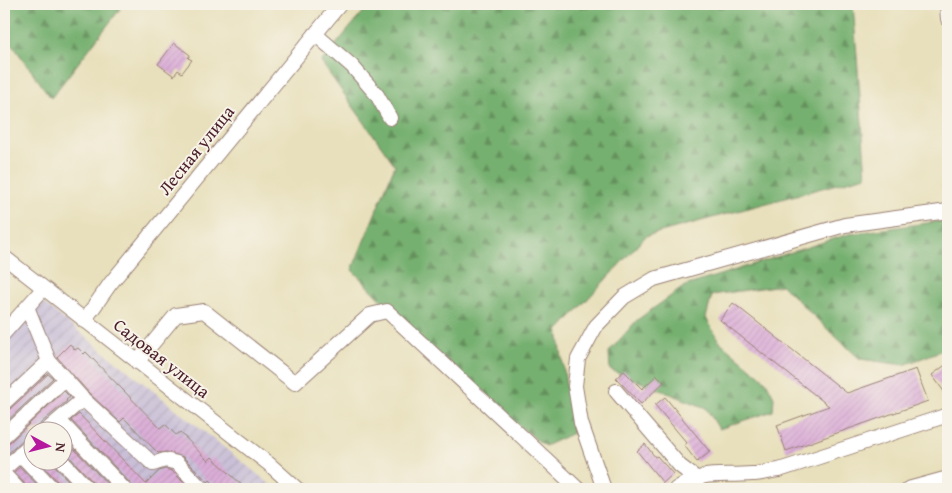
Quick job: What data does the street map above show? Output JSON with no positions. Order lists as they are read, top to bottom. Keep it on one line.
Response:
{"streets":{"street":["Лесная улица","Садовая улица"]},"crossings":[["Лесная улица","Садовая улица"]],"north":"right"}
